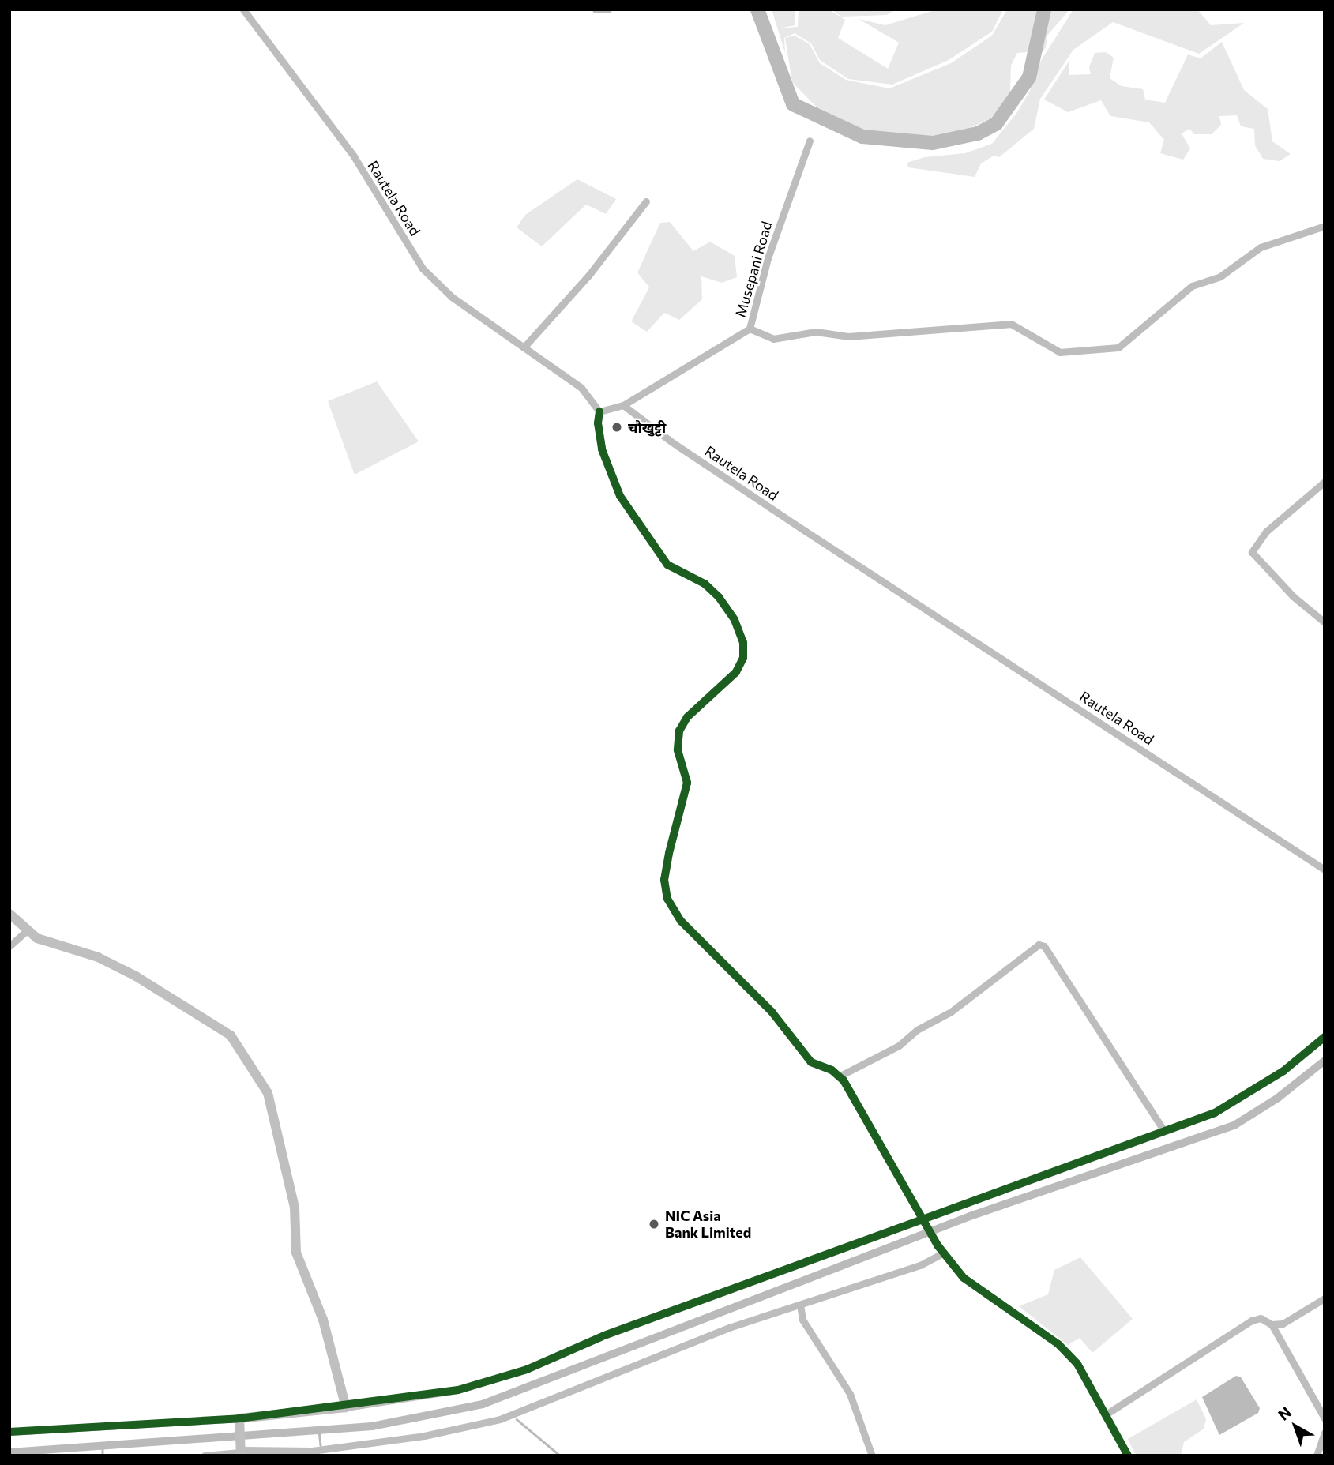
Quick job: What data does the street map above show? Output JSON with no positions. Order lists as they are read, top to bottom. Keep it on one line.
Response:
{"streets":{"street":["Rautela Road","Musepani Road"]},"crossings":[["Rautela Road","Musepani Road"]],"places":["चौखुट्टी","NIC Asia Bank Limited"],"north":"top left"}
